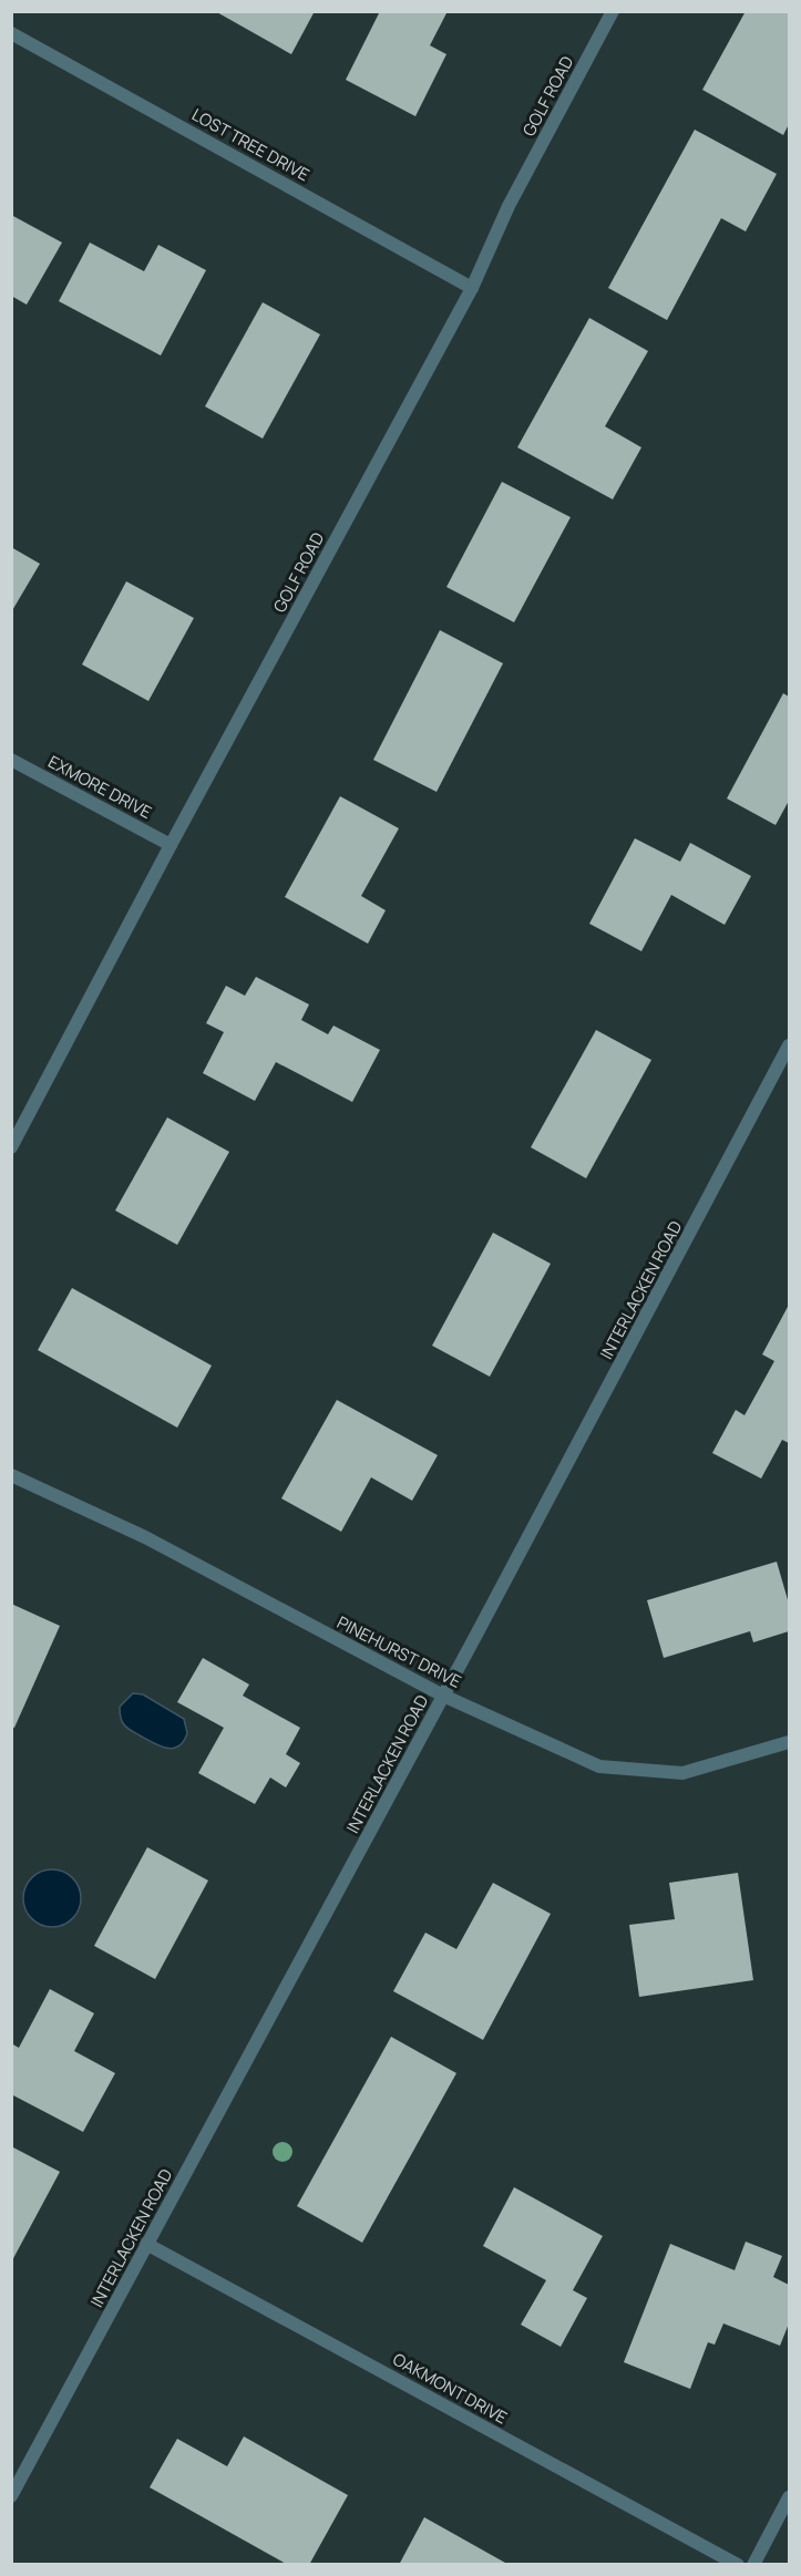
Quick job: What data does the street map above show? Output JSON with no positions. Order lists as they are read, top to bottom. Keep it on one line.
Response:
{"streets":{"street":["GOLF ROAD","LOST TREE DRIVE","EXMORE DRIVE","INTERLACKEN ROAD","PINEHURST DRIVE","OAKMONT DRIVE"]},"crossings":[["GOLF ROAD","LOST TREE DRIVE"],["GOLF ROAD","EXMORE DRIVE"],["INTERLACKEN ROAD","PINEHURST DRIVE"],["INTERLACKEN ROAD","OAKMONT DRIVE"]]}
